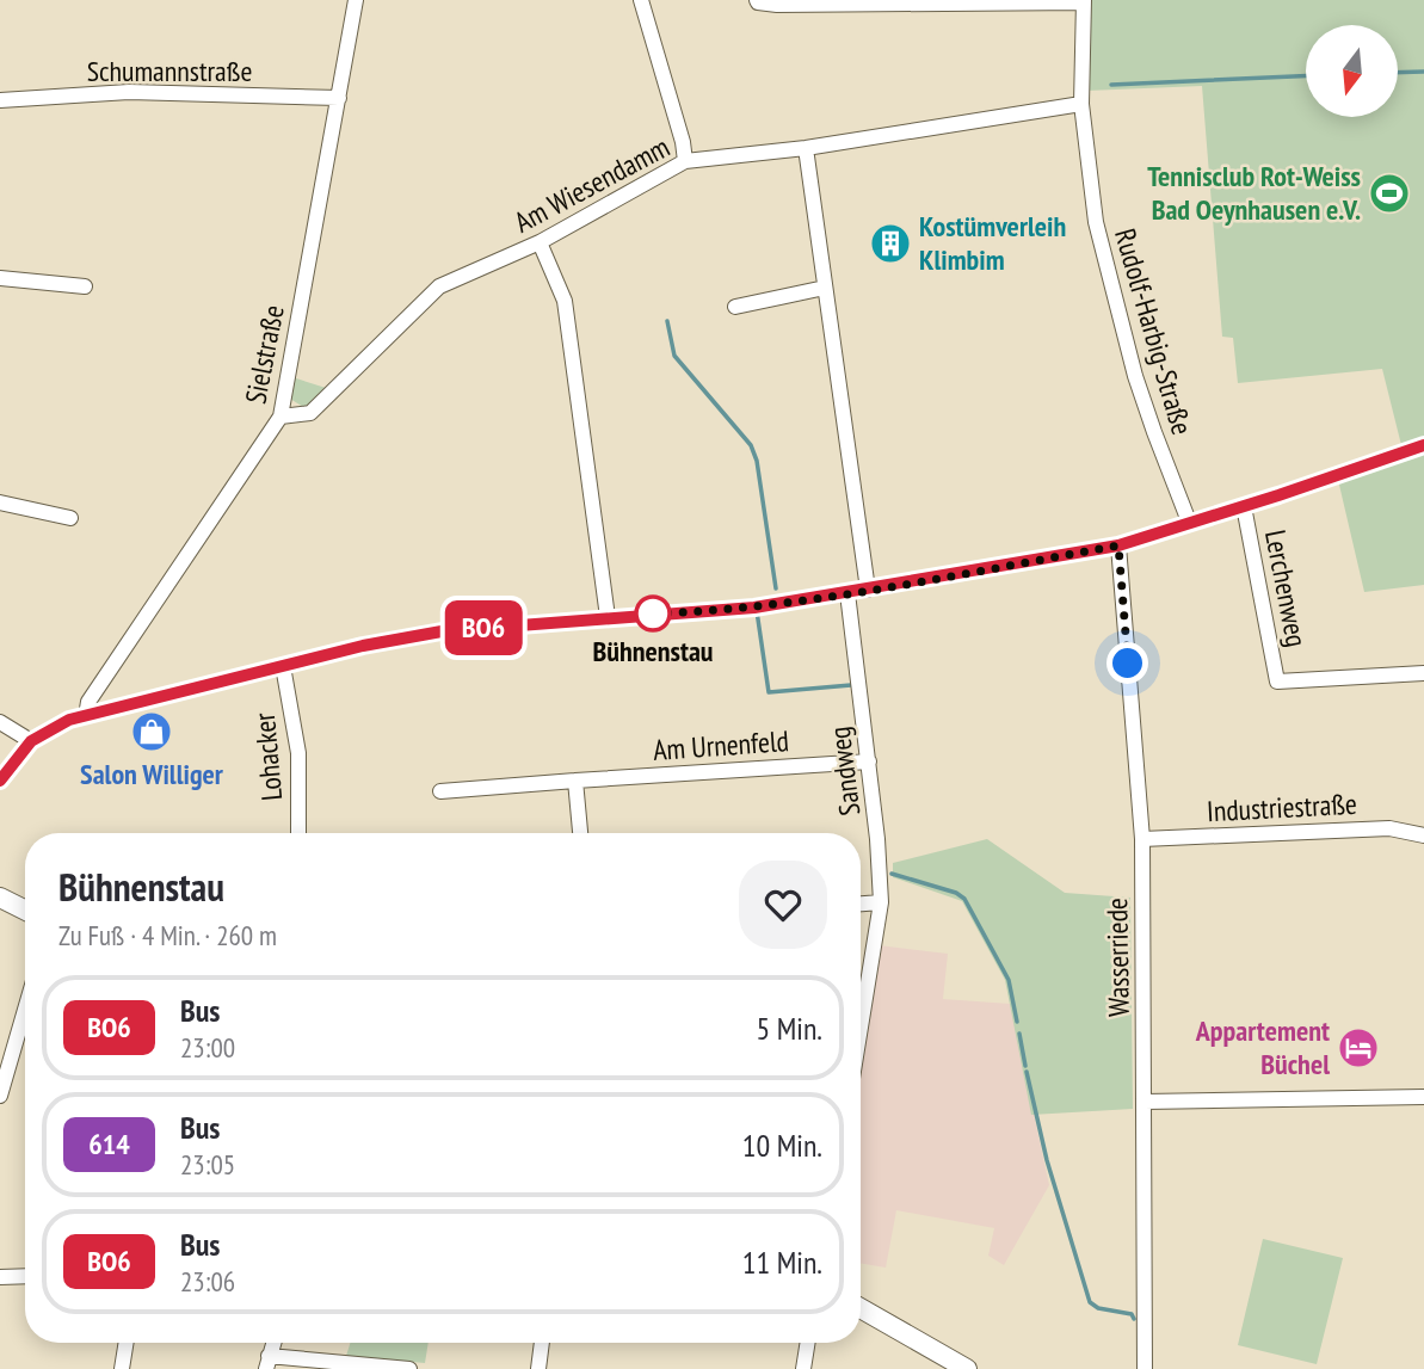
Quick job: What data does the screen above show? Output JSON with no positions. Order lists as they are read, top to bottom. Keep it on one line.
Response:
{"streets":{"street":["Schumannstraße","Am Wiesendamm","Rudolf-Harbig-Straße","Sielstraße","Lerchenweg","Am Urnenfeld","Lohacker","Sandweg","Industriestraße","Wasserriede"]},"crossings":[["Schumannstraße","Sielstraße"],["Am Wiesendamm","Rudolf-Harbig-Straße"],["Am Wiesendamm","Sielstraße"],["Am Urnenfeld","Sandweg"],["Industriestraße","Wasserriede"]],"places":{"sports":["Tennisclub Rot-Weiss Bad Oeynhausen e.V."],"building":["Kostümverleih Klimbim"],"other":["Bühnenstau"],"shop":["Salon Williger"],"hotel":["Appartement Büchel"]},"lines":["bus line BO6"],"north":"bottom","page":{"on_map":"BO6","heading":["Bühnenstau","Zu Fuß · 4 Min. · 260 m"],"list":[{"mark":"BO6","name":"Bus","note":"23:00","value":"5 Min."},{"mark":"614","name":"Bus","note":"23:05","value":"10 Min."},{"mark":"BO6","name":"Bus","note":"23:06","value":"11 Min."}]}}
